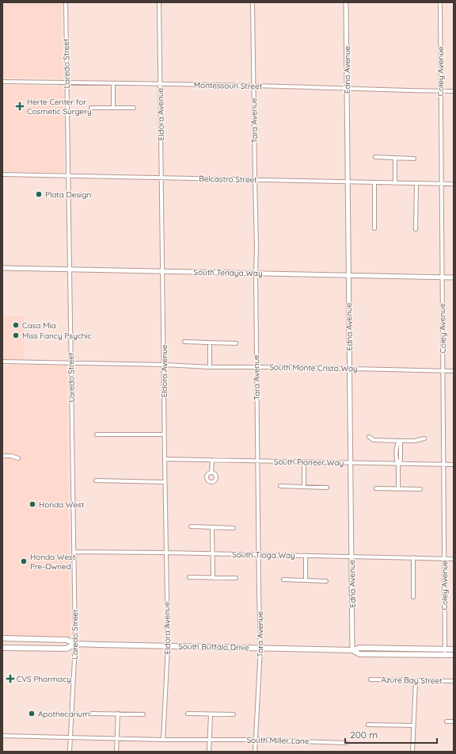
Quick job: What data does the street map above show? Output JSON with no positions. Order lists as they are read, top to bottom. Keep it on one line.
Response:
{"streets":{"main road":["South Buffalo Drive"],"street":["Laredo Street","Edna Avenue","Coley Avenue","Montessouri Street","Eldora Avenue","Tara Avenue","Belcastro Street","South Tenaya Way","South Monte Cristo Way","South Pioneer Way","South Tioga Way","Azure Bay Street","South Miller Lane"]},"crossings":[["Laredo Street","Montessouri Street"],["Laredo Street","Belcastro Street"],["Laredo Street","South Tenaya Way"],["Laredo Street","South Monte Cristo Way"],["Laredo Street","South Tioga Way"],["Laredo Street","South Buffalo Drive"],["Laredo Street","South Miller Lane"],["Edna Avenue","Montessouri Street"],["Edna Avenue","Belcastro Street"],["Edna Avenue","South Tenaya Way"],["Edna Avenue","South Monte Cristo Way"],["Edna Avenue","South Pioneer Way"],["Edna Avenue","South Tioga Way"],["Edna Avenue","South Buffalo Drive"],["Coley Avenue","Montessouri Street"],["Coley Avenue","Belcastro Street"],["Coley Avenue","South Tenaya Way"],["Coley Avenue","South Monte Cristo Way"],["Coley Avenue","South Pioneer Way"],["Coley Avenue","South Tioga Way"],["Coley Avenue","South Buffalo Drive"],["Montessouri Street","Eldora Avenue"],["Montessouri Street","Tara Avenue"],["Eldora Avenue","Belcastro Street"],["Eldora Avenue","South Tenaya Way"],["Eldora Avenue","South Monte Cristo Way"],["Eldora Avenue","South Pioneer Way"],["Eldora Avenue","South Tioga Way"],["Eldora Avenue","South Buffalo Drive"],["Eldora Avenue","South Miller Lane"],["Tara Avenue","Belcastro Street"],["Tara Avenue","South Tenaya Way"],["Tara Avenue","South Monte Cristo Way"],["Tara Avenue","South Pioneer Way"],["Tara Avenue","South Tioga Way"],["Tara Avenue","South Buffalo Drive"],["Tara Avenue","South Miller Lane"]],"places":{"health":["Herte Center for Cosmetic Surgery","CVS Pharmacy"],"other":["Plata Design","Casa Mia","Miss Fancy Psychic","Honda West","Honda West Pre-Owned","Apothecarium"]},"scale_bar":"200 m"}
